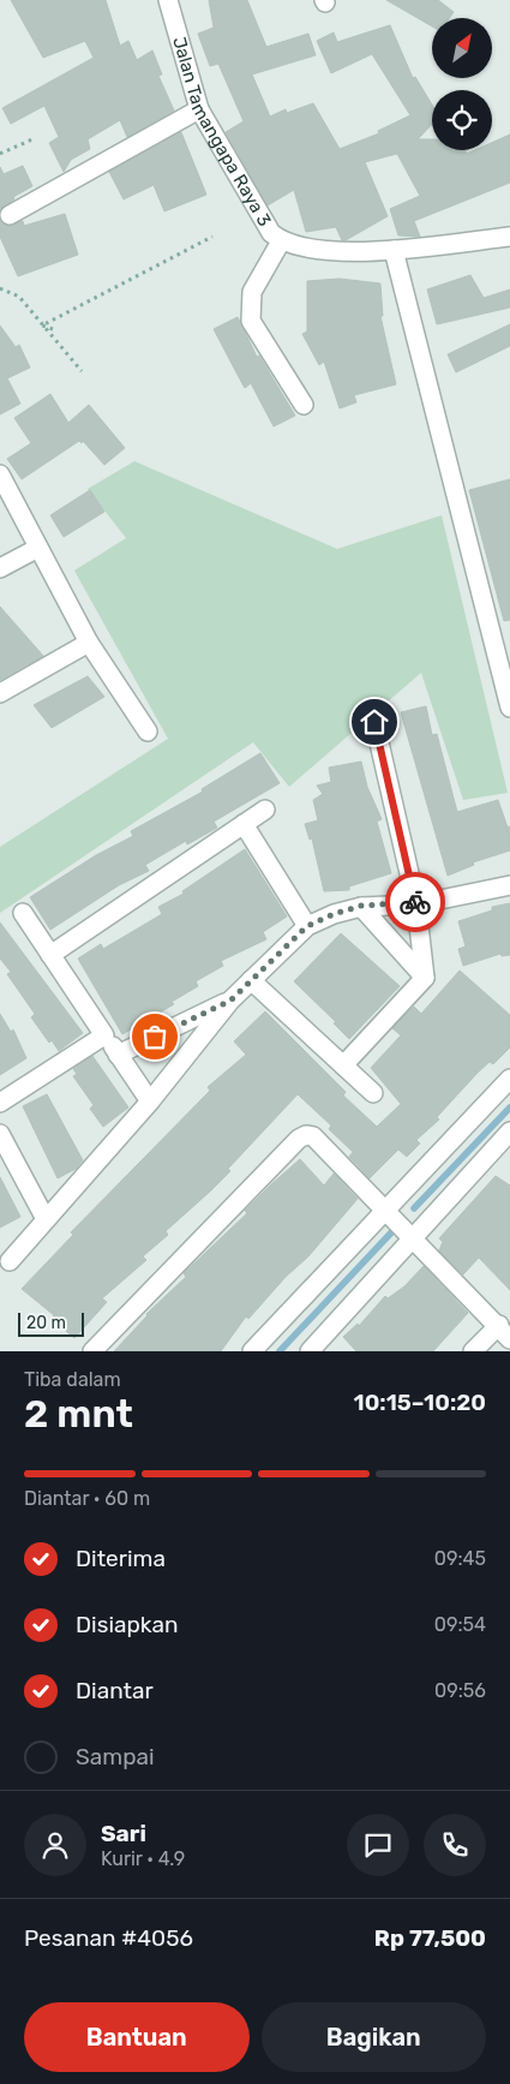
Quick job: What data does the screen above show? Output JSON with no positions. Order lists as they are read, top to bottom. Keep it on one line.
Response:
{"streets":{"street":["Jalan Tamangapa Raya 3"]},"scale_bar":"20 m","north":"top right","page":{"scale":"20 m","heading":["2 mnt","Tiba dalam","10:15–10:20"],"panel":["Sari","Kurir · 4.9","Pesanan #4056","Rp 77,500"],"bar":"Diantar · 60 m","list":[["Diterima","09:45"],["Disiapkan","09:54"],["Diantar","09:56"],"Sampai"],"buttons":["Bantuan","Bagikan"]}}
